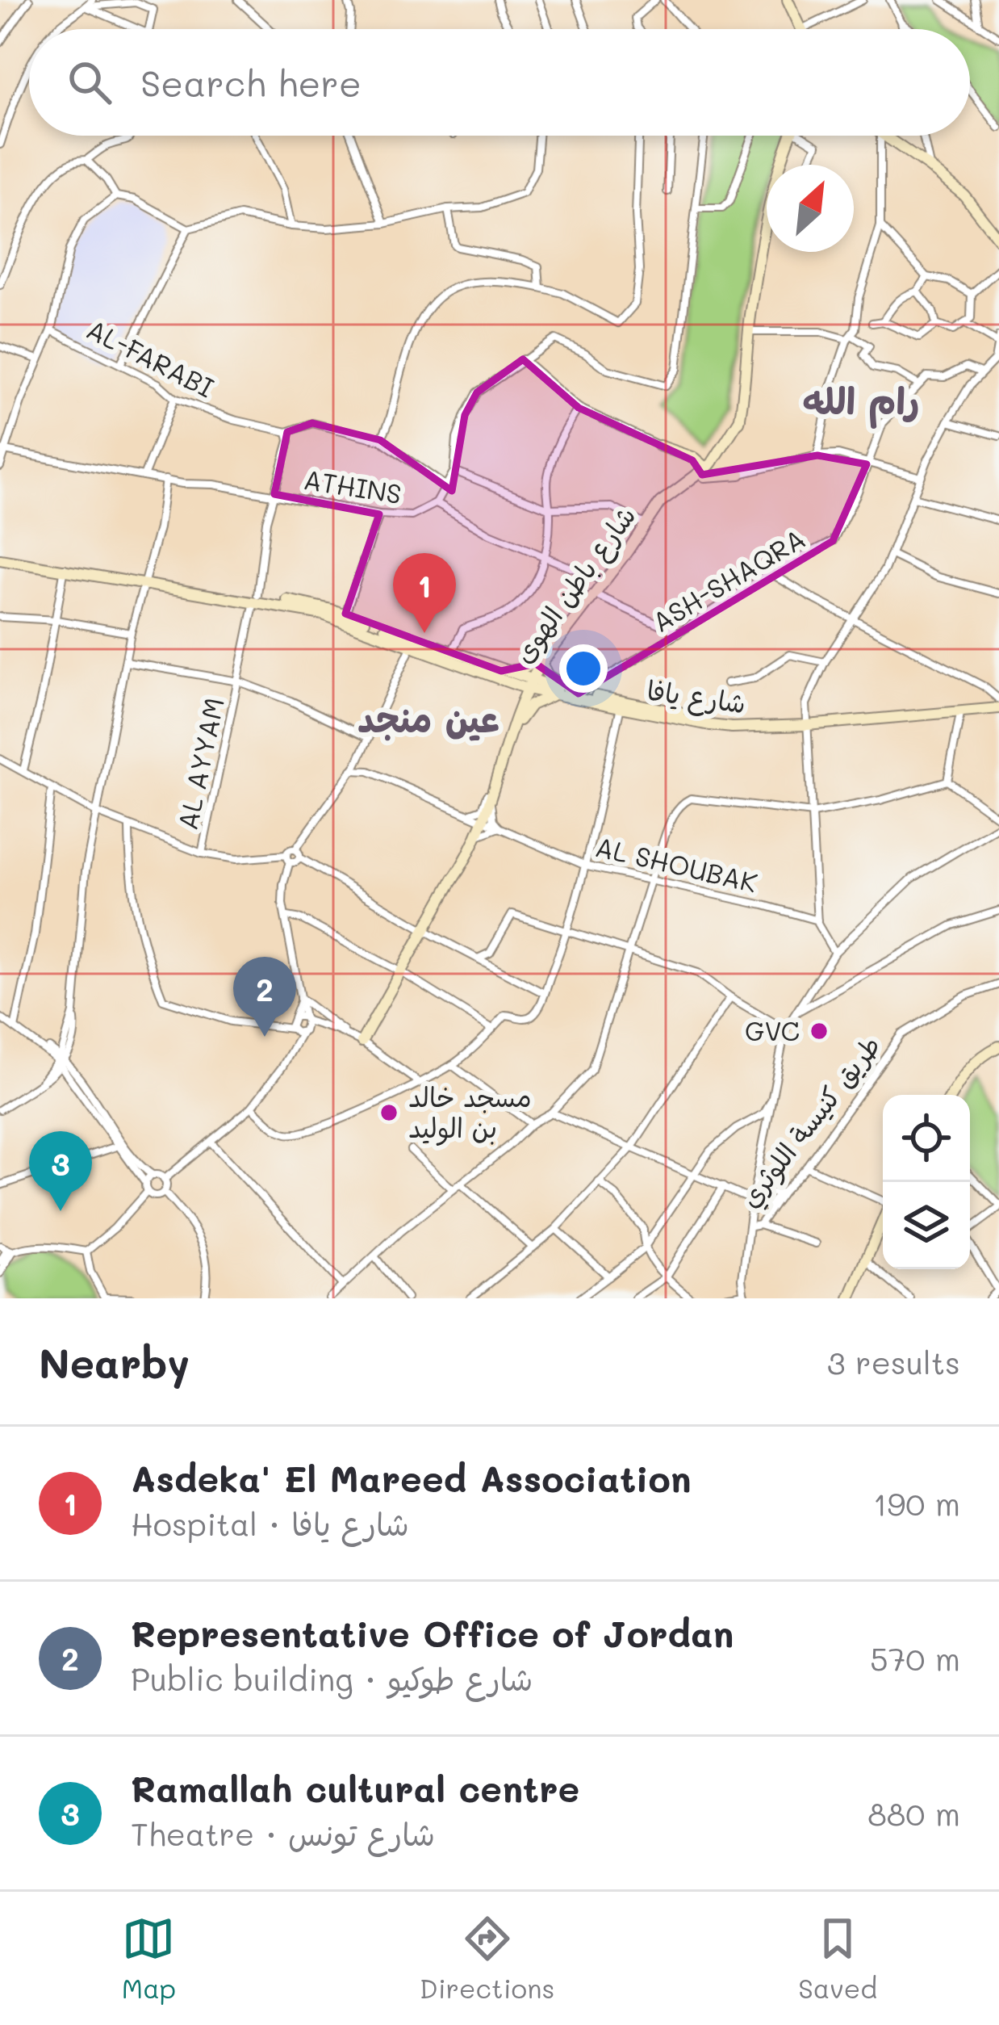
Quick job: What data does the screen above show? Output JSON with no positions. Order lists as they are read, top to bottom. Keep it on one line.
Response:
{"streets":{"main road":["شارع باطن الهوى","شارع يافا"],"street":["AL-FARABI","ATHINS","ASH-SHAQRA","AL AYYAM","AL SHOUBAK","طريق كنيسة اللوثري"]},"crossings":[["AL-FARABI","AL AYYAM"],["ATHINS","AL AYYAM"],["ASH-SHAQRA","شارع يافا"],["شارع باطن الهوى","شارع يافا"],["شارع باطن الهوى","AL SHOUBAK"],["شارع يافا","AL AYYAM"],["شارع يافا","AL SHOUBAK"]],"districts":["رام الله","عين منجد"],"places":["GVC","مسجد خالد بن الوليد"],"north":"top right","page":{"search":"Search here","pins":["1","2","3"],"heading":["Nearby","3 results"],"list":[{"mark":"1","name":"Asdeka' El Mareed Association","note":"Hospital · شارع يافا","value":"190 m"},{"mark":"2","name":"Representative Office of Jordan","note":"Public building · شارع طوكيو","value":"570 m"},{"mark":"3","name":"Ramallah cultural centre","note":"Theatre · شارع تونس","value":"880 m"}],"nav":["Map","Directions","Saved"]}}
